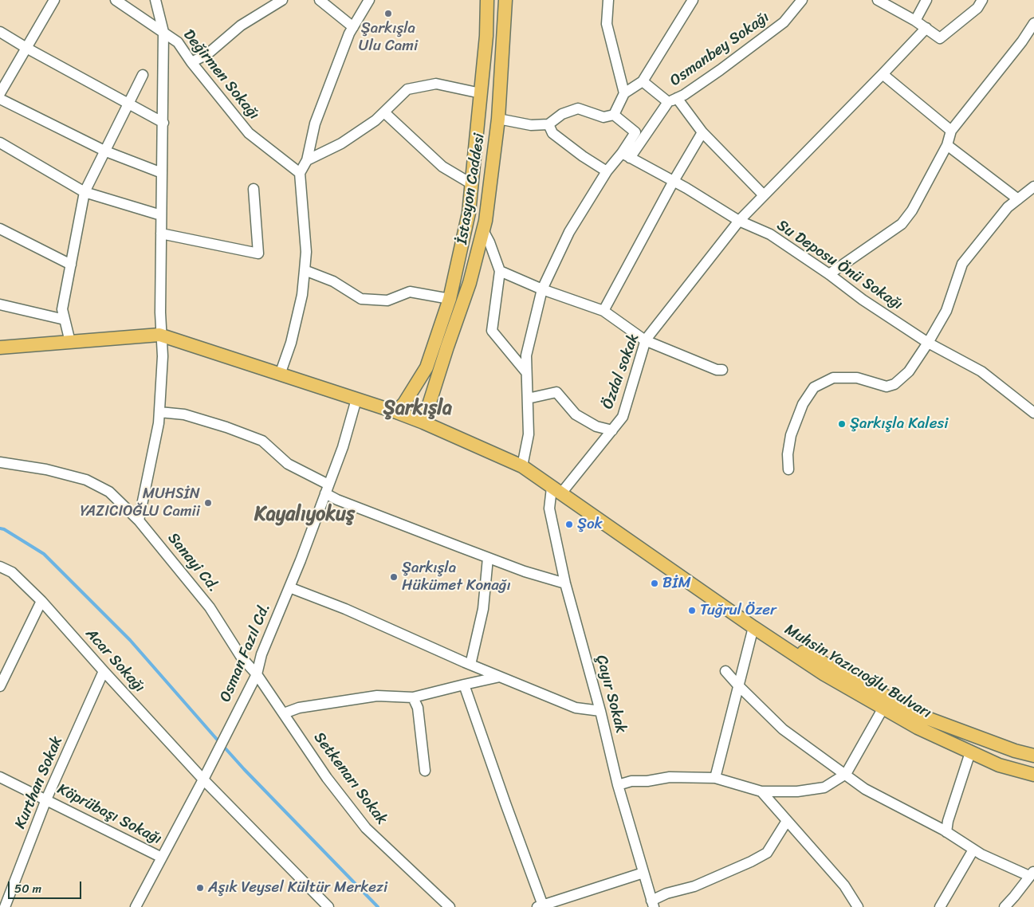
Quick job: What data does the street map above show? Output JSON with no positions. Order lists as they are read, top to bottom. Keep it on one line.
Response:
{"streets":{"main road":["İstasyon Caddesi","Muhsin Yazıcıoğlu Bulvarı"],"street":["Osmanbey Sokağı","Değirmen Sokağı","Su Deposu Önü Sokağı","Özdal sokak","Sanayi Cd.","Osman Fazıl Cd.","Acar Sokağı","Çayır Sokak","Setkenarı Sokak","Kurthan Sokak","Köprübaşı Sokağı"]},"crossings":[["Su Deposu Önü Sokağı","Özdal sokak"],["Özdal sokak","Çayır Sokak"],["Sanayi Cd.","Osman Fazıl Cd."],["Sanayi Cd.","Setkenarı Sokak"],["Osman Fazıl Cd.","Acar Sokağı"],["Osman Fazıl Cd.","Setkenarı Sokak"],["Osman Fazıl Cd.","Köprübaşı Sokağı"],["Acar Sokağı","Kurthan Sokak"],["Kurthan Sokak","Köprübaşı Sokağı"]],"districts":["Şarkışla","Kayalıyokuş"],"places":["Şarkışla Ulu Cami","Şarkışla Kalesi","MUHSİN YAZICIOĞLU Camii","Şok","Şarkışla Hükümet Konağı","BİM","Tuğrul Özer","Aşık Veysel Kültür Merkezi"],"scale_bar":"50 m"}
